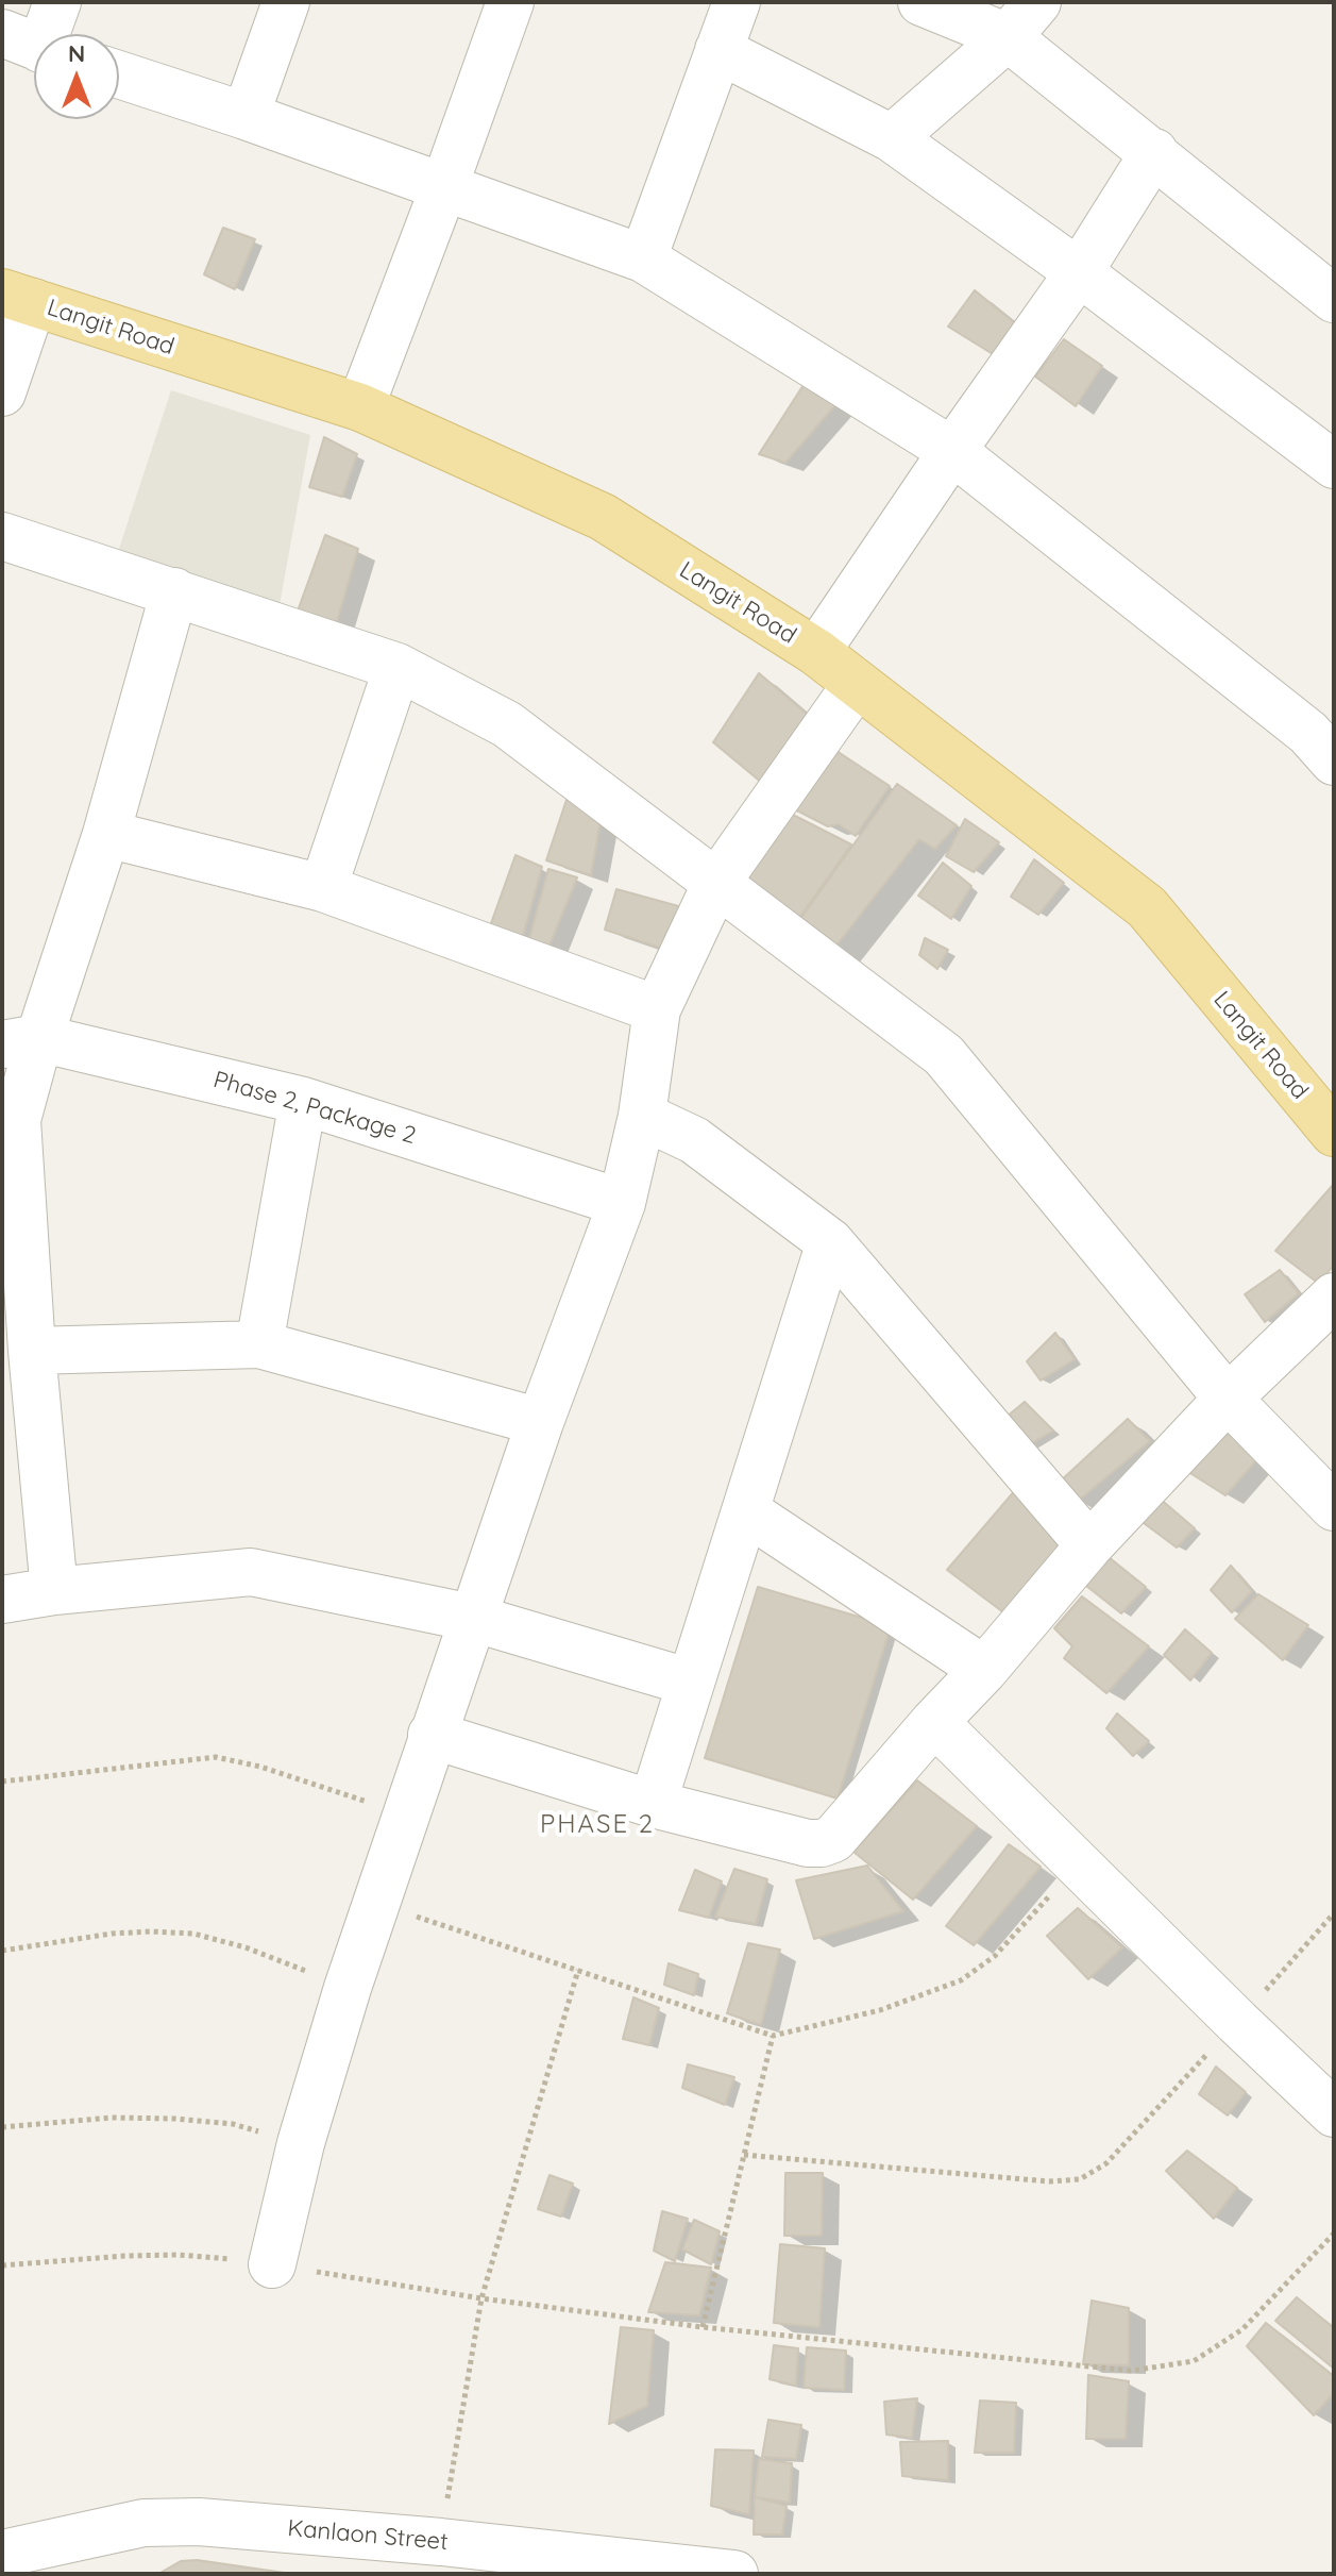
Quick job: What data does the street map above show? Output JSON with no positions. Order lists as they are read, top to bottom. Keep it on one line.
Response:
{"streets":{"main road":["Langit Road"],"street":["Phase 2, Package 2","Kanlaon Street"]},"districts":["PHASE 2"],"north":"top"}
